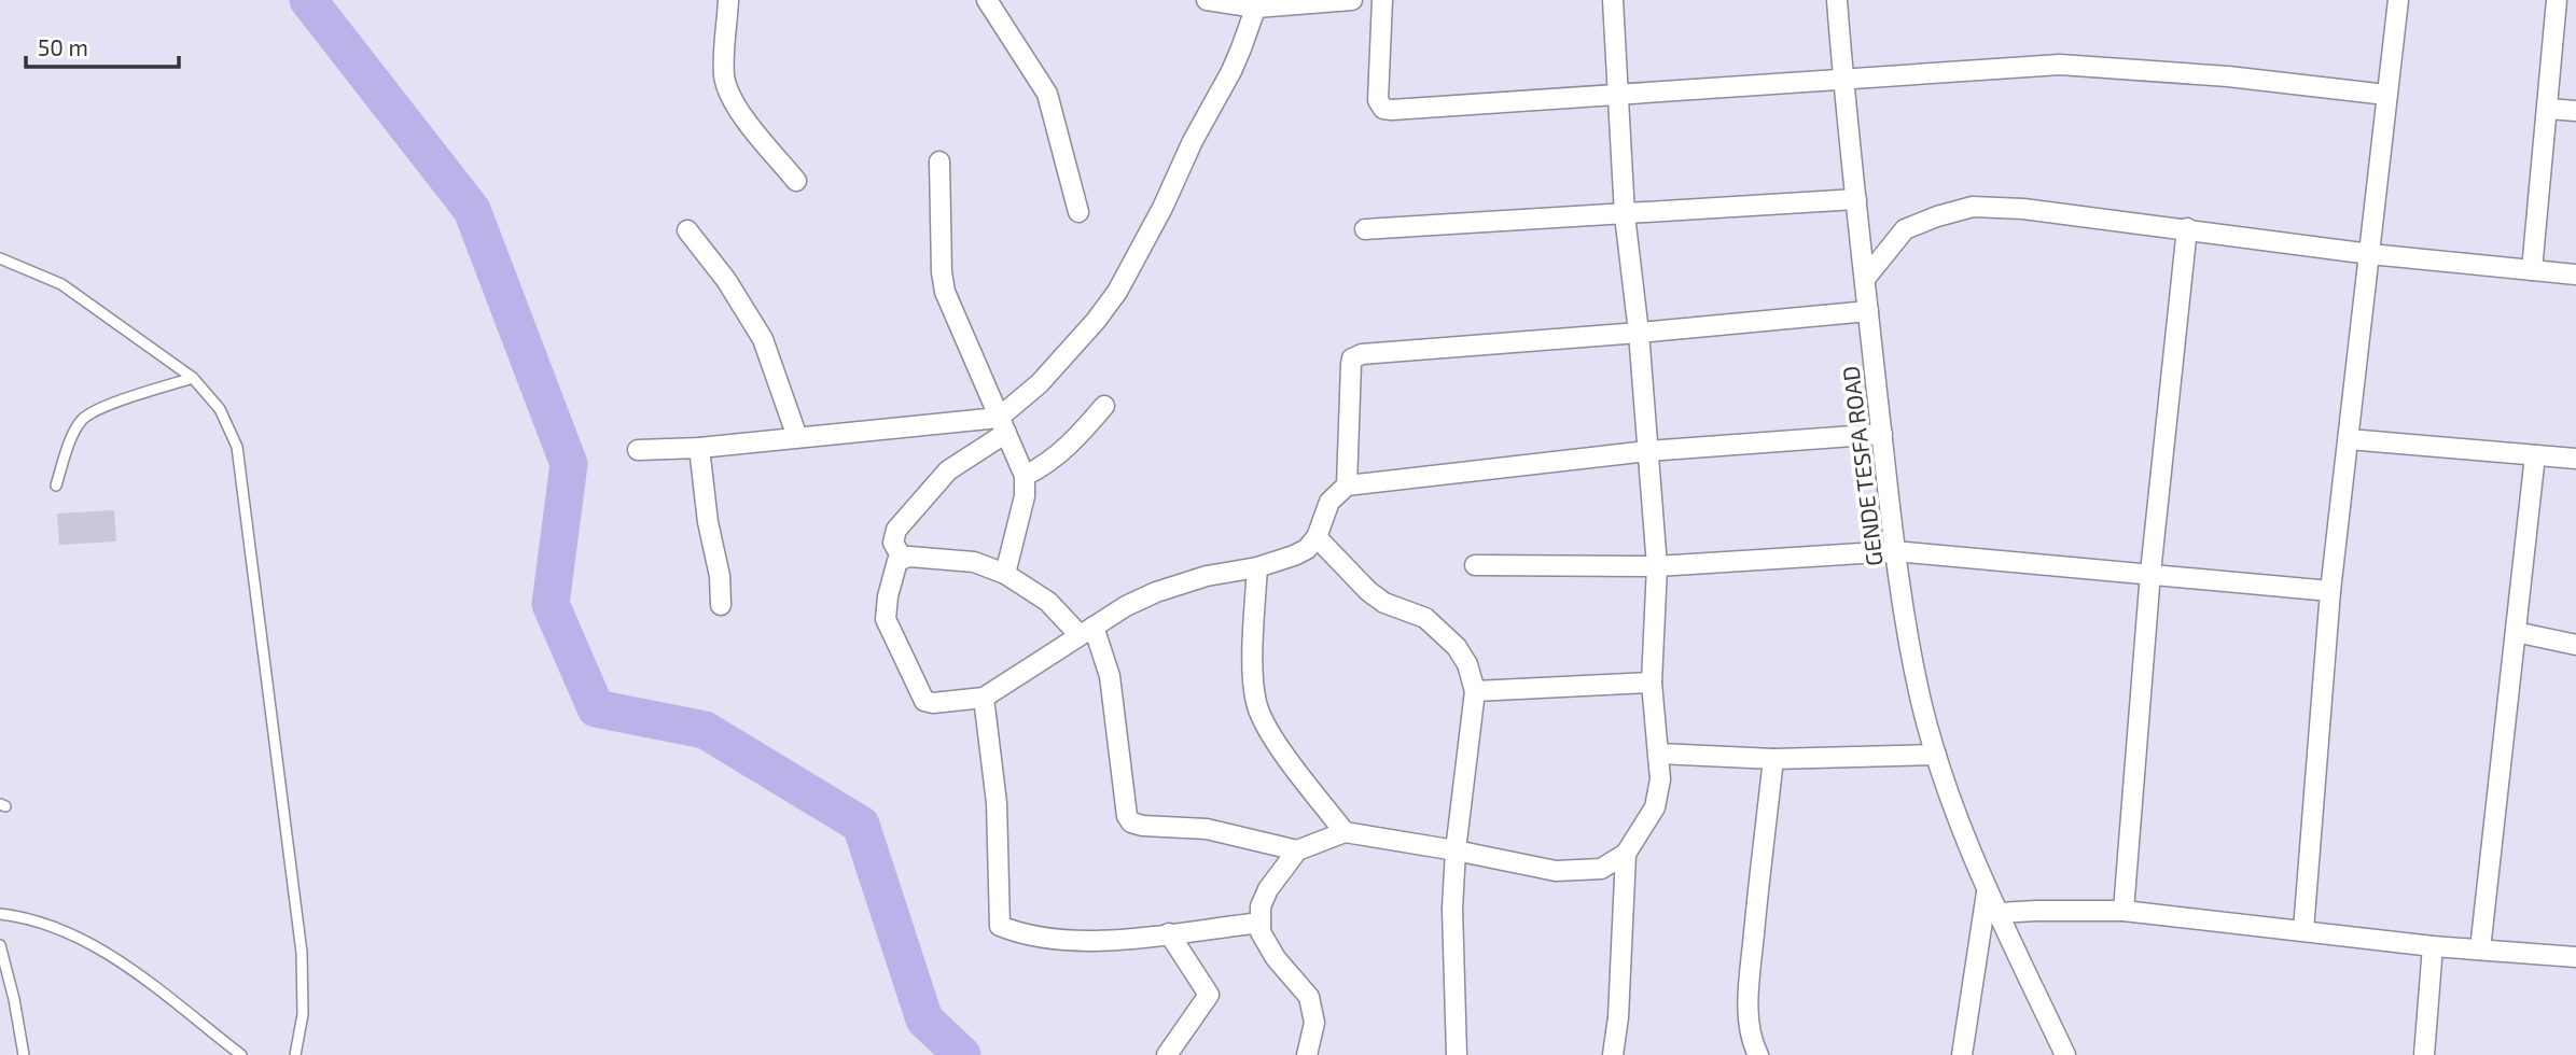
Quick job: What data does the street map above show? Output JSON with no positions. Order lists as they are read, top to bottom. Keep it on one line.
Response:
{"streets":{"street":["GENDE TESFA ROAD"]},"scale_bar":"50 m"}
